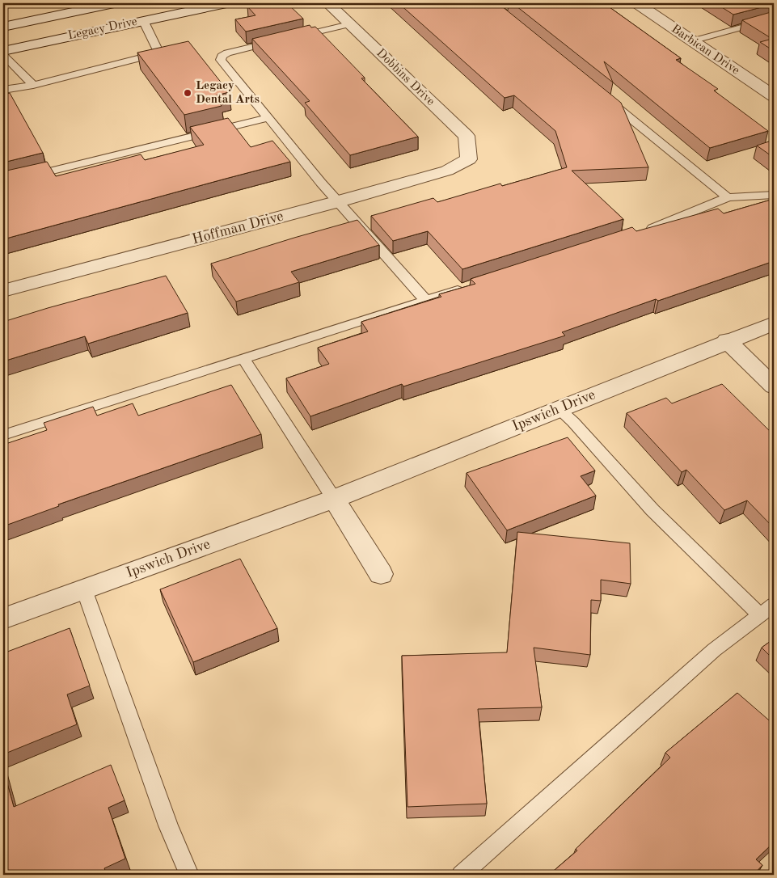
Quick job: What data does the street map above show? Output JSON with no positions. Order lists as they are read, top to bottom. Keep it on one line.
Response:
{"streets":{"street":["Legacy Drive","Barbican Drive","Dobbins Drive","Hoffman Drive","Ipswich Drive"]},"crossings":[["Dobbins Drive","Hoffman Drive"]],"places":["Legacy Dental Arts"]}
